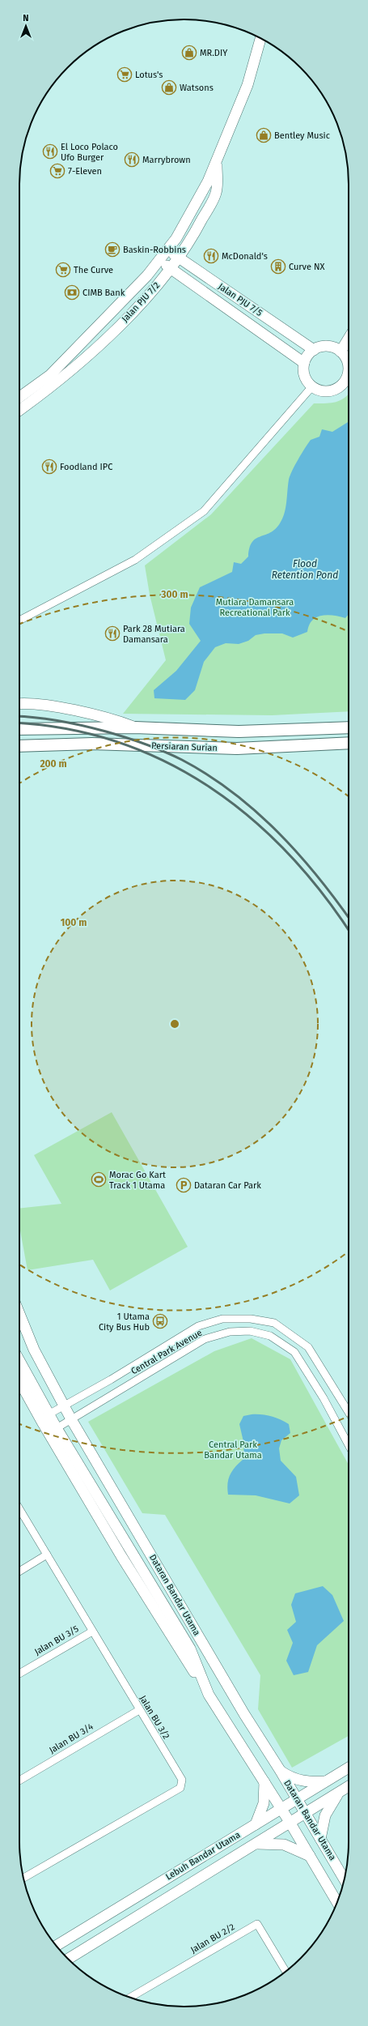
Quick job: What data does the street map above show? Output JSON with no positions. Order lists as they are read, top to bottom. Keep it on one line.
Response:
{"streets":{"main road":["Jalan PJU 7/5","Jalan PJU 7/2","Persiaran Surian","Dataran Bandar Utama","Lebuh Bandar Utama"],"street":["Central Park Avenue","Jalan BU 3/5","Jalan BU 3/2","Jalan BU 3/4","Jalan BU 2/2"]},"crossings":[["Jalan PJU 7/5","Jalan PJU 7/2"],["Central Park Avenue","Dataran Bandar Utama"],["Dataran Bandar Utama","Lebuh Bandar Utama"],["Jalan BU 3/5","Jalan BU 3/2"],["Jalan BU 3/2","Jalan BU 3/4"]],"water":["Flood Retention Pond"],"parks":["Mutiara Damansara Recreational Park","Central Park Bandar Utama"],"places":{"shop":["MR.DIY","Watsons","Bentley Music"],"supermarket":["Lotus's","7-Eleven","The Curve"],"restaurant":["El Loco Polaco Ufo Burger","Marrybrown","McDonald's","Foodland IPC","Park 28 Mutiara Damansara"],"cafe":["Baskin-Robbins"],"building":["Curve NX"],"bank":["CIMB Bank"],"sports":["Morac Go Kart Track 1 Utama"],"parking":["Dataran Car Park"],"bus stop":["1 Utama City Bus Hub"]},"north":"top","rings":["300 m","200 m","100 m"]}
